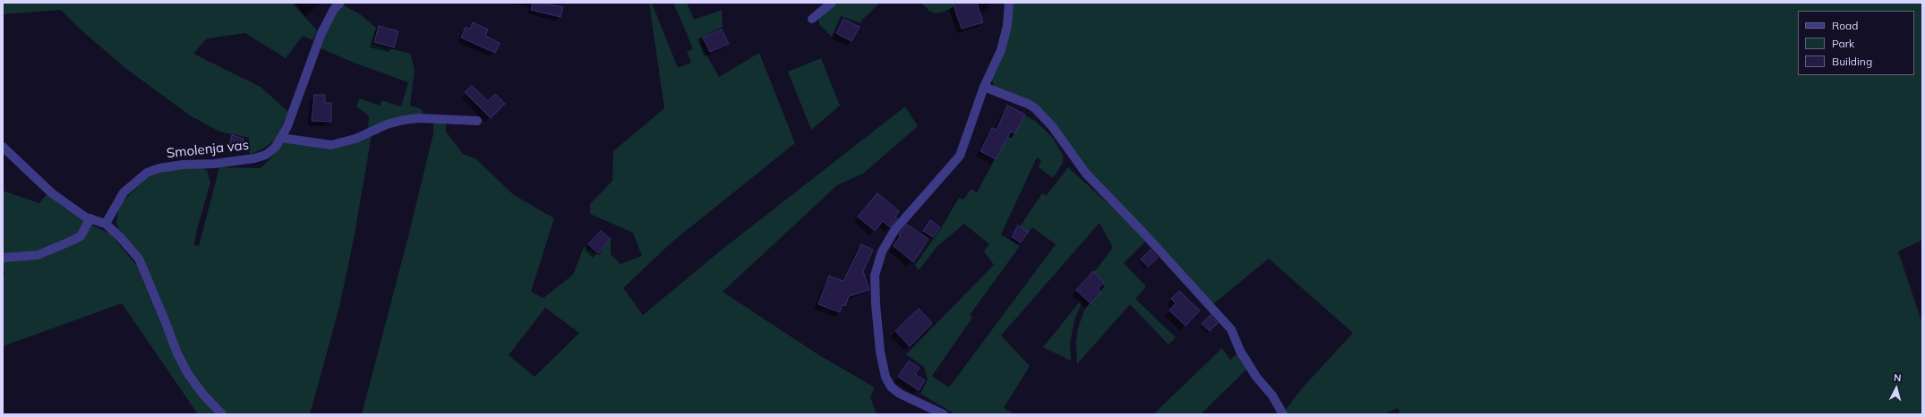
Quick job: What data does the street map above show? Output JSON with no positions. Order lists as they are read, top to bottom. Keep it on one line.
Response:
{"streets":{"street":["Smolenja vas"]},"legend":["Road","Park","Building"],"north":"top"}
